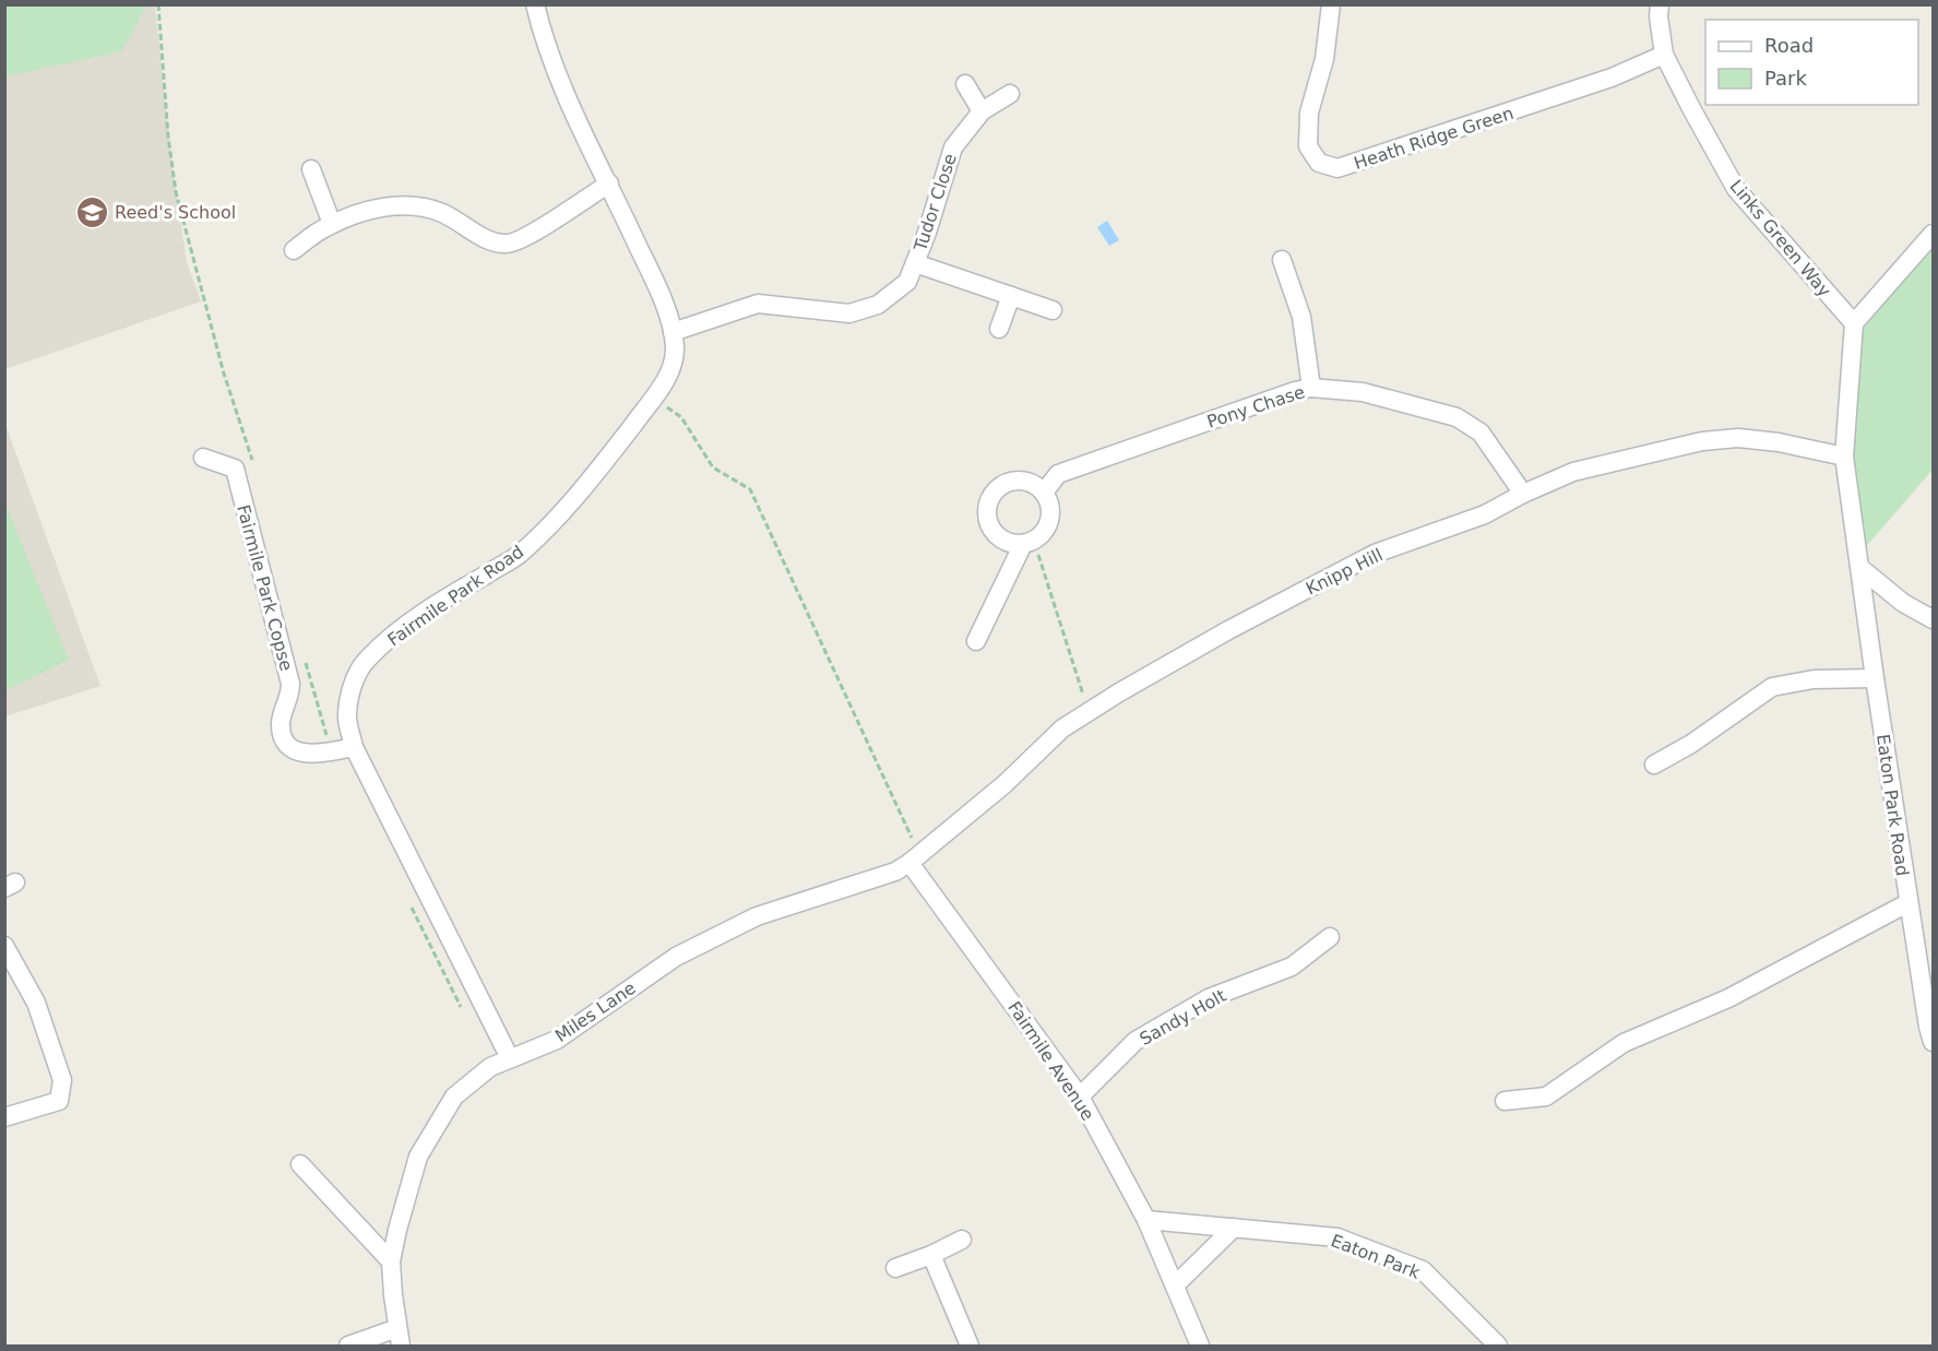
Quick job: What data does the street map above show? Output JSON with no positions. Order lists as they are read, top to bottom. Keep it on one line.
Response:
{"streets":{"street":["Heath Ridge Green","Tudor Close","Links Green Way","Pony Chase","Knipp Hill","Fairmile Park Copse","Fairmile Park Road","Eaton Park Road","Miles Lane","Sandy Holt","Fairmile Avenue","Eaton Park"]},"crossings":[["Heath Ridge Green","Links Green Way"],["Tudor Close","Fairmile Park Road"],["Links Green Way","Eaton Park Road"],["Pony Chase","Knipp Hill"],["Knipp Hill","Eaton Park Road"],["Knipp Hill","Miles Lane"],["Knipp Hill","Fairmile Avenue"],["Fairmile Park Copse","Fairmile Park Road"],["Fairmile Park Road","Miles Lane"],["Miles Lane","Fairmile Avenue"],["Sandy Holt","Fairmile Avenue"],["Fairmile Avenue","Eaton Park"]],"places":{"school or university":["Reed's School"]},"legend":["Road","Park"]}
